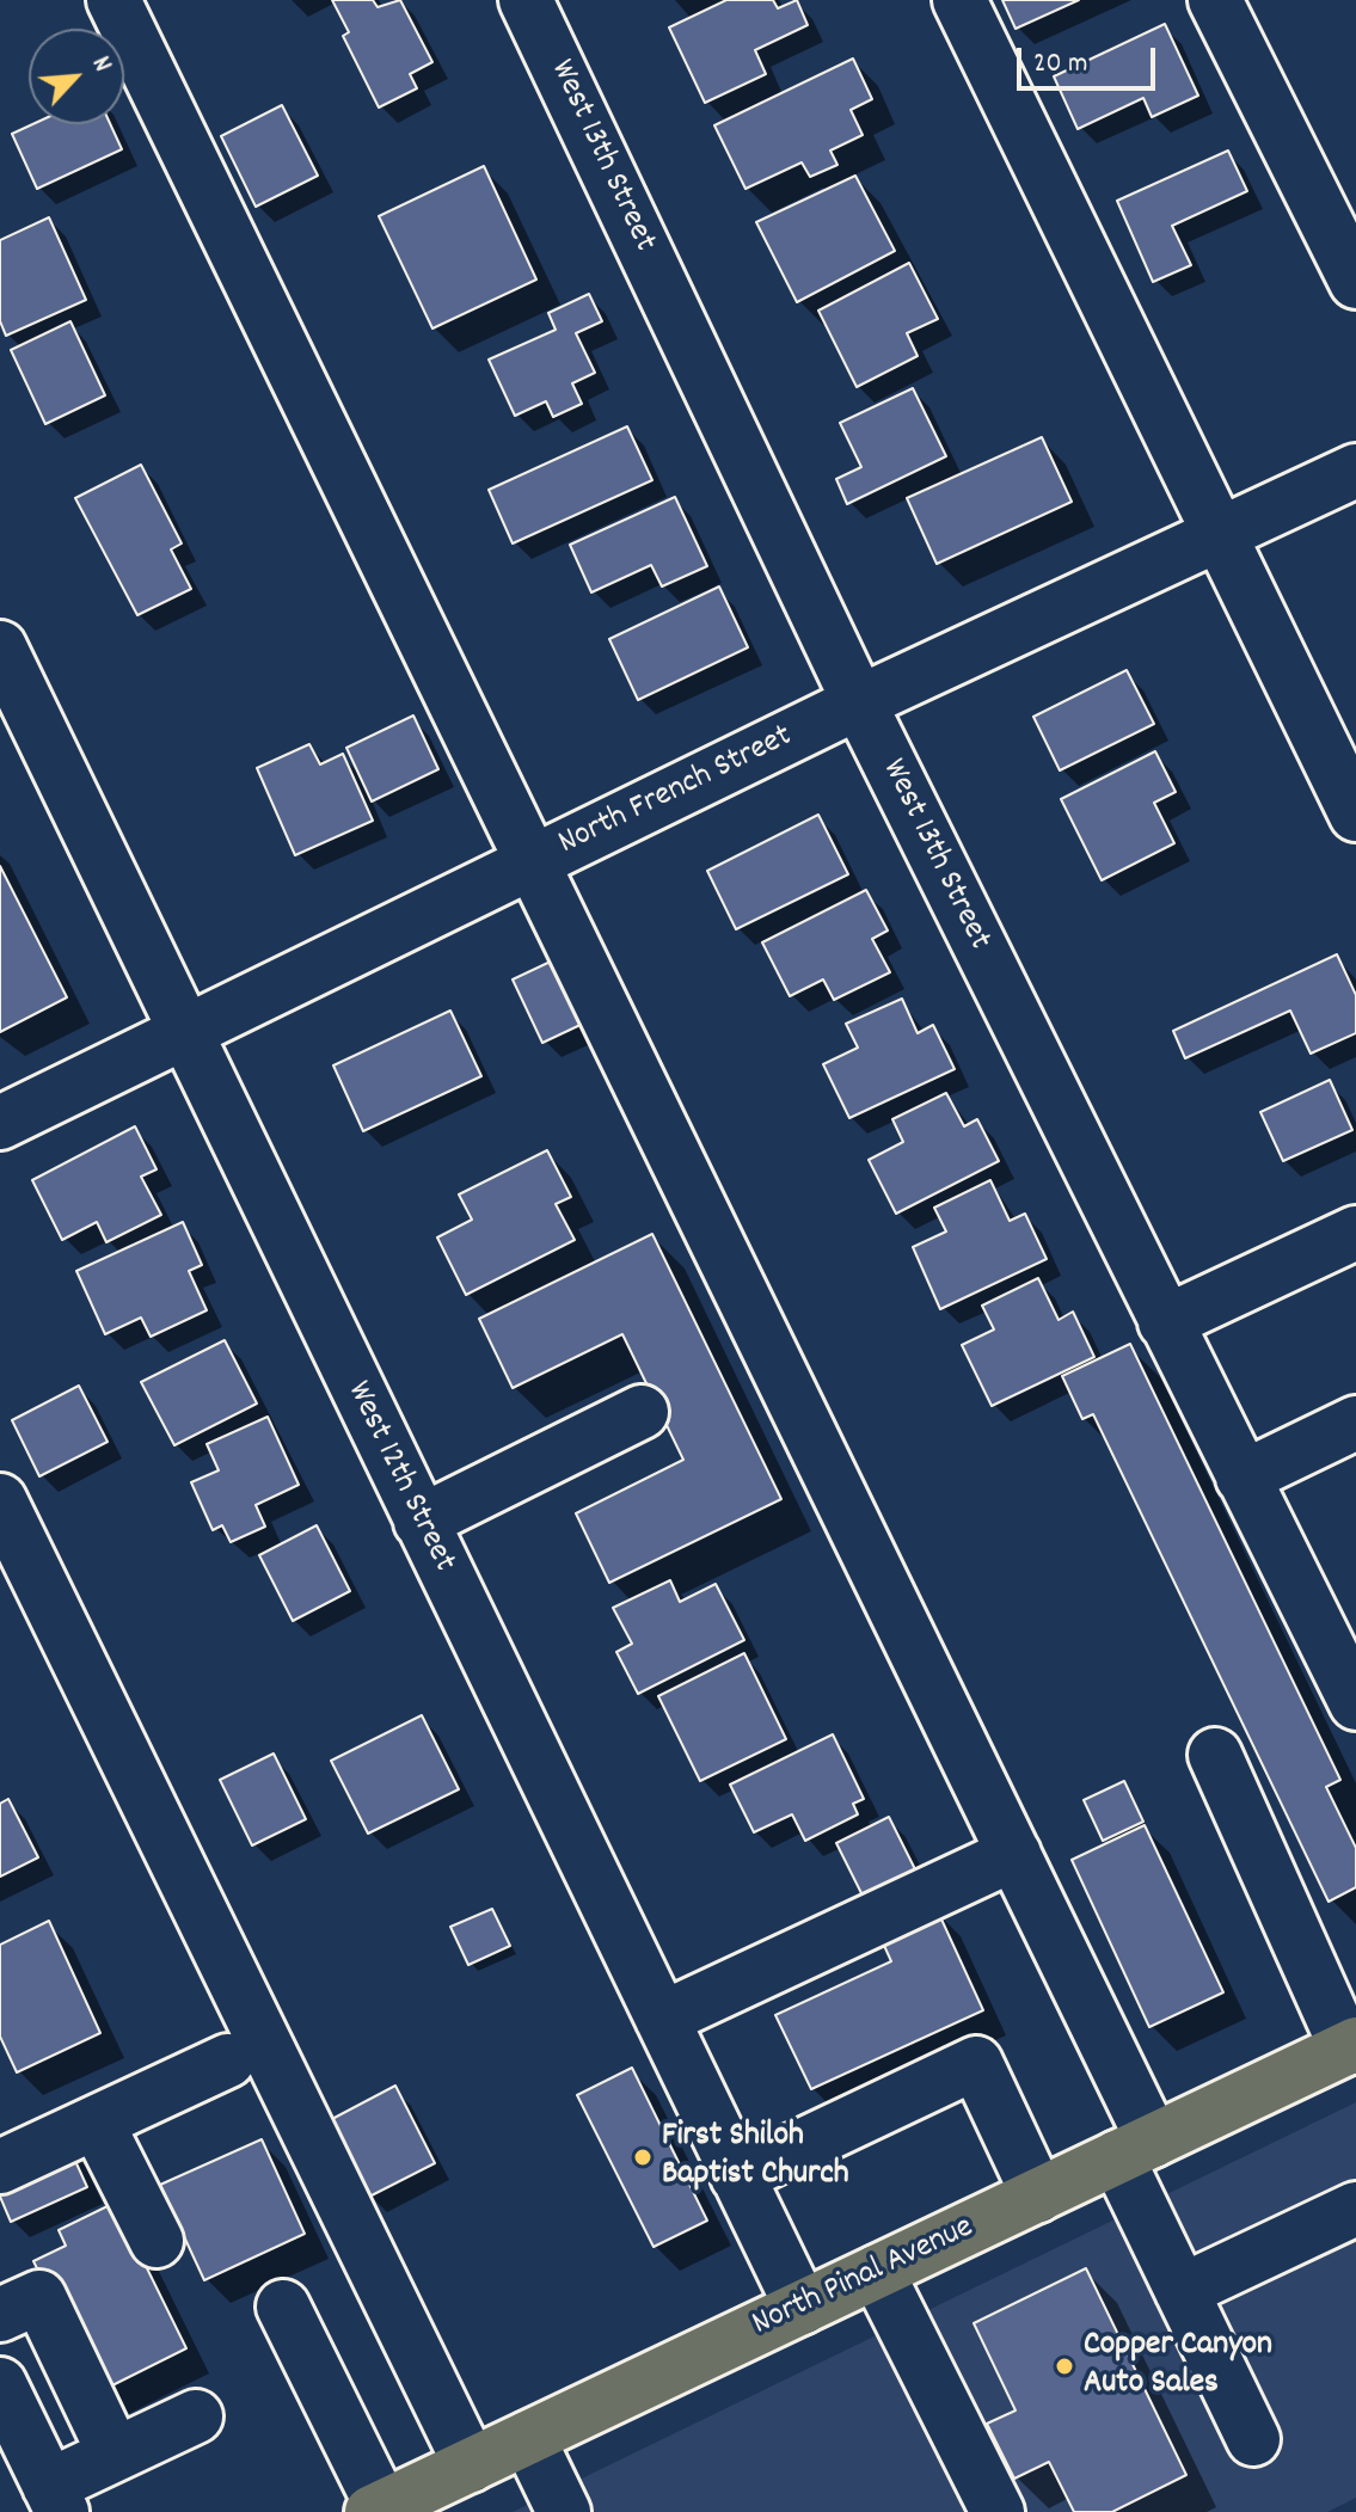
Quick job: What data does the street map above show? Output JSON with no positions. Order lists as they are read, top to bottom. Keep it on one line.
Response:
{"streets":{"main road":["North Pinal Avenue"],"street":["West 13th Street","North French Street","West 12th Street"]},"crossings":[["West 13th Street","North French Street"],["North French Street","West 12th Street"],["West 12th Street","North Pinal Avenue"]],"places":["First Shiloh Baptist Church","Copper Canyon Auto Sales"],"scale_bar":"20 m","north":"top right"}
